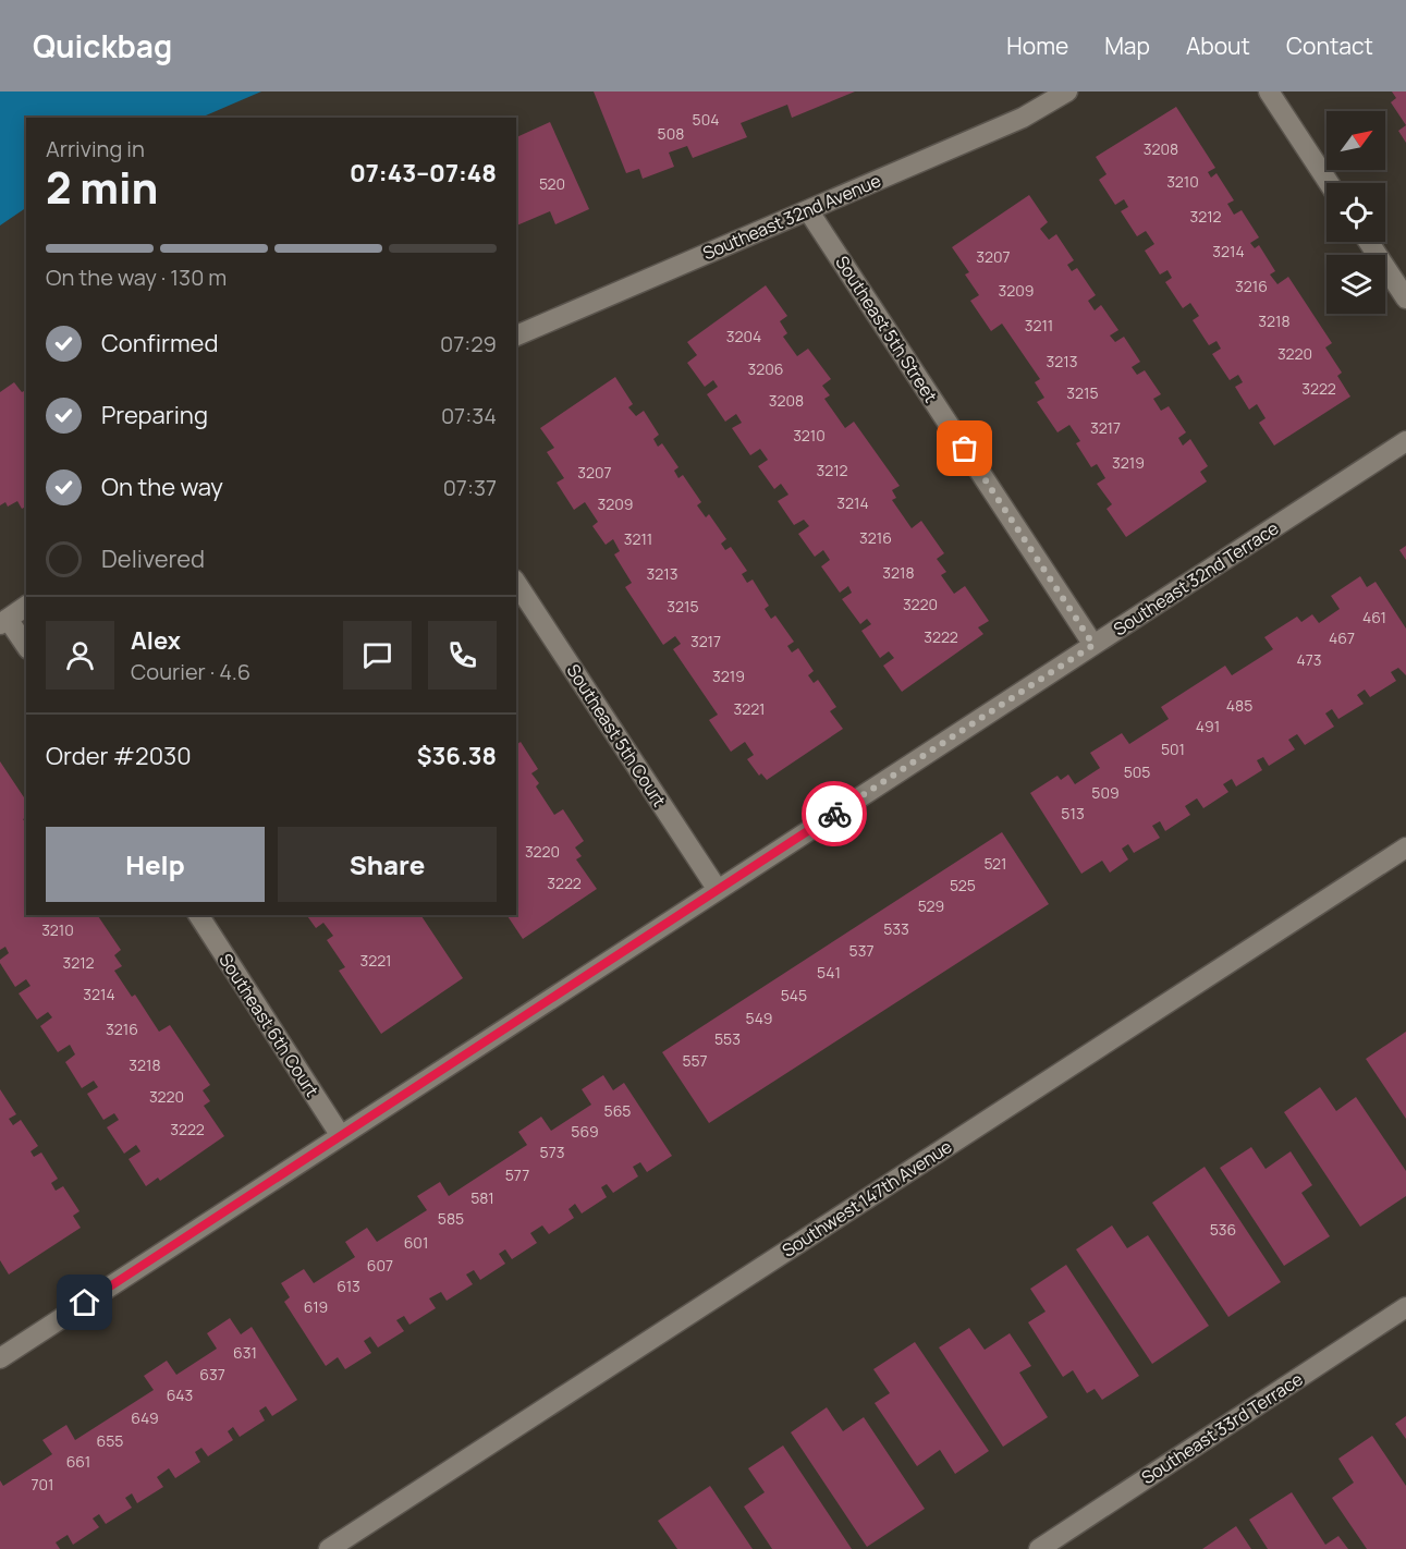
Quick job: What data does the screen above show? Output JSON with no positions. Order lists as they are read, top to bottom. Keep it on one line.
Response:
{"streets":{"street":["Southeast 32nd Avenue","Southeast 5th Street","Southeast 32nd Terrace","Southeast 5th Court","Southeast 6th Court","Southwest 147th Avenue","Southeast 33rd Terrace"]},"crossings":[["Southeast 32nd Avenue","Southeast 5th Street"],["Southeast 5th Street","Southeast 32nd Terrace"],["Southeast 32nd Terrace","Southeast 5th Court"],["Southeast 32nd Terrace","Southeast 6th Court"]],"house_numbers":["504","508","3208","3210","520","3212","3214","3207","3216","3209","3218","3211","3204","3220","3213","3206","3222","3215","3208","3217","3210","3219","3212","3207","3214","3209","3216","3211","3218","3213","3220","3215","461","3222","467","3217","473","3219","485","3221","491","501","505","509","513","3220","521","3222","525","529","533","3210","537","3221","3212","541","3214","545","549","3216","553","557","3218","3220","565","3222","569","573","577","581","585","536","601","607","613","619","631","637","643","649","655","661","701"],"north":"top right","page":{"header":"Quickbag","nav":["Home","Map","About","Contact"],"heading":["2 min","Arriving in","07:43–07:48"],"panel":["Alex","Courier · 4.6","Order #2030","$36.38"],"bar":"On the way · 130 m","list":[["Confirmed","07:29"],["Preparing","07:34"],["On the way","07:37"],"Delivered"],"buttons":["Help","Share"]}}
